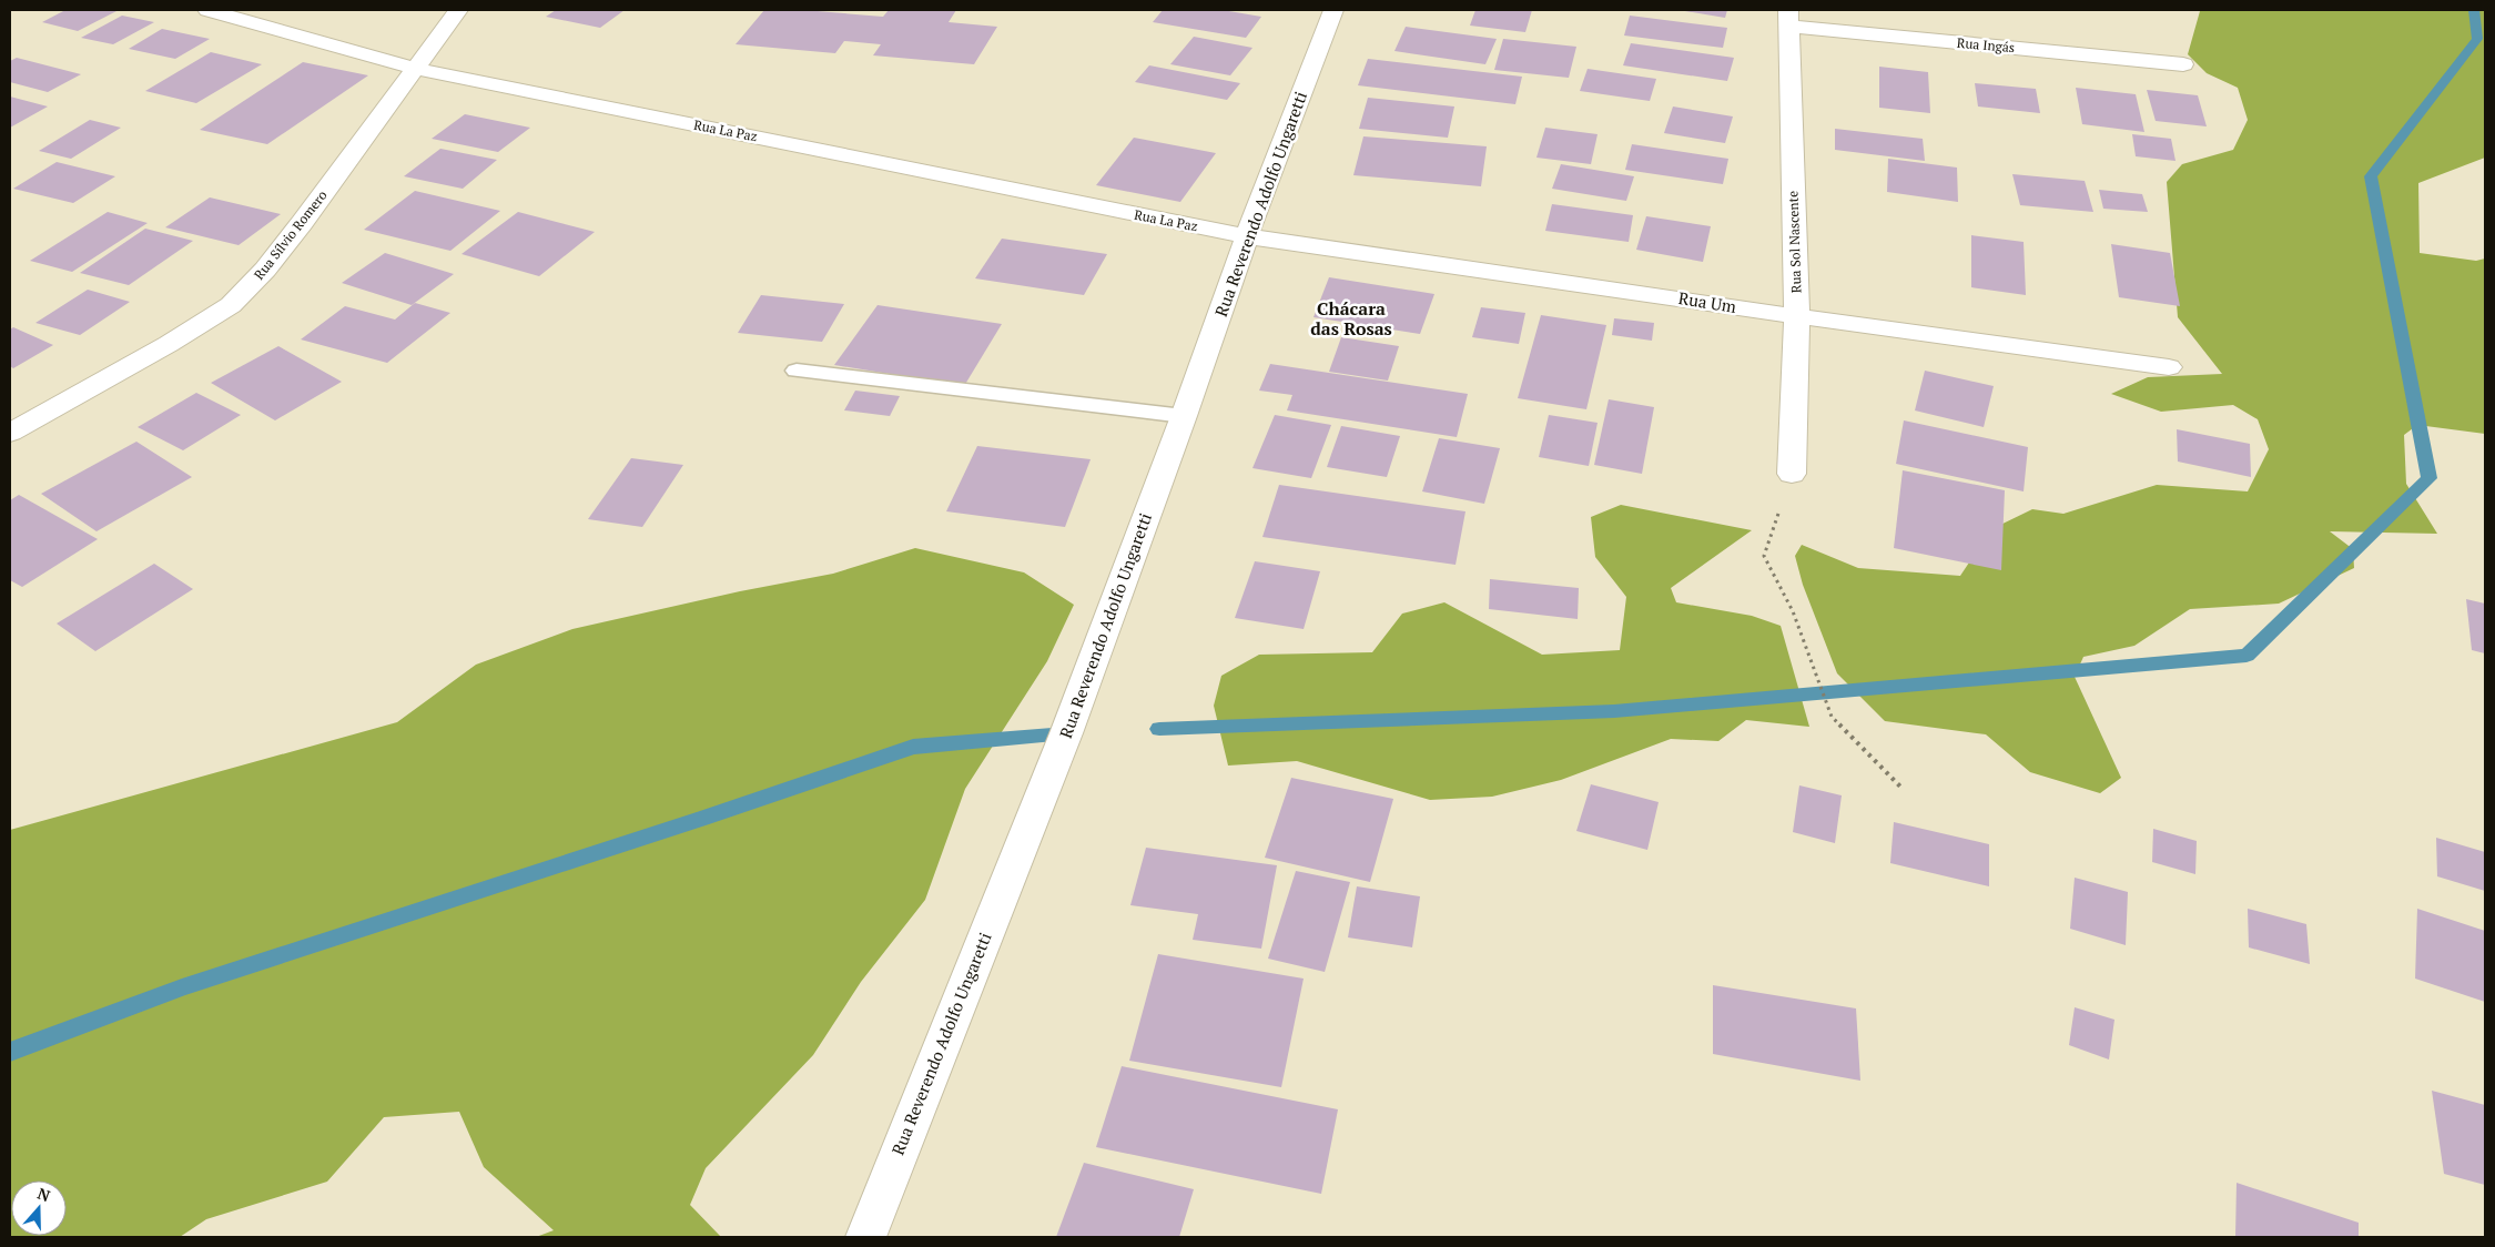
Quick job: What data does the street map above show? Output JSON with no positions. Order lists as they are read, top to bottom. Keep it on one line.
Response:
{"streets":{"street":["Rua Ingás","Rua La Paz","Rua Reverendo Adolfo Ungaretti","Rua Sílvio Romero","Rua Sol Nascente","Rua Um"]},"crossings":[["Rua Ingás","Rua Sol Nascente"],["Rua La Paz","Rua Reverendo Adolfo Ungaretti"],["Rua La Paz","Rua Sílvio Romero"],["Rua La Paz","Rua Um"],["Rua Reverendo Adolfo Ungaretti","Rua Um"],["Rua Sol Nascente","Rua Um"]],"districts":["Chácara das Rosas"],"north":"top"}
